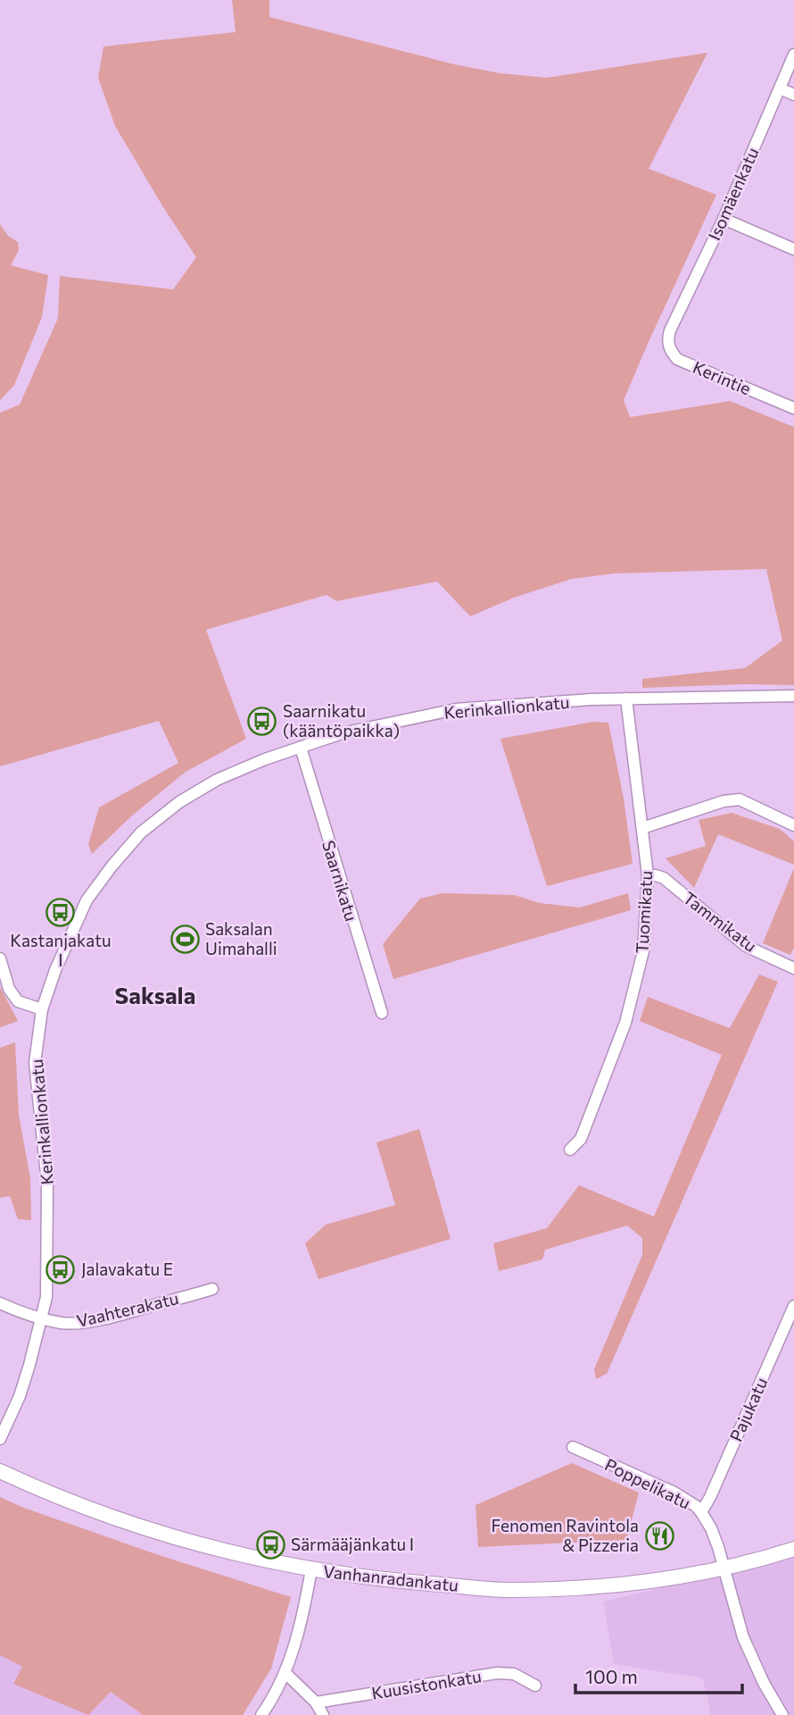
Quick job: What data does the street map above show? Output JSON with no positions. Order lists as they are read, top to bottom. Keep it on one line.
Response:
{"streets":{"street":["Isomäenkatu","Kerintie","Kerinkallionkatu","Saarnikatu","Tuomikatu","Tammikatu","Vaahterakatu","Pajukatu","Poppelikatu","Vanhanradankatu","Kuusistonkatu"]},"crossings":[["Isomäenkatu","Kerintie"],["Kerinkallionkatu","Saarnikatu"],["Kerinkallionkatu","Tuomikatu"],["Kerinkallionkatu","Vaahterakatu"],["Tuomikatu","Tammikatu"],["Pajukatu","Poppelikatu"],["Poppelikatu","Vanhanradankatu"]],"districts":["Saksala"],"places":{"bus stop":["Saarnikatu (kääntöpaikka)","Kastanjakatu I","Jalavakatu E","Särmääjänkatu I"],"sports":["Saksalan Uimahalli"],"restaurant":["Fenomen Ravintola & Pizzeria"]},"scale_bar":"100 m"}
